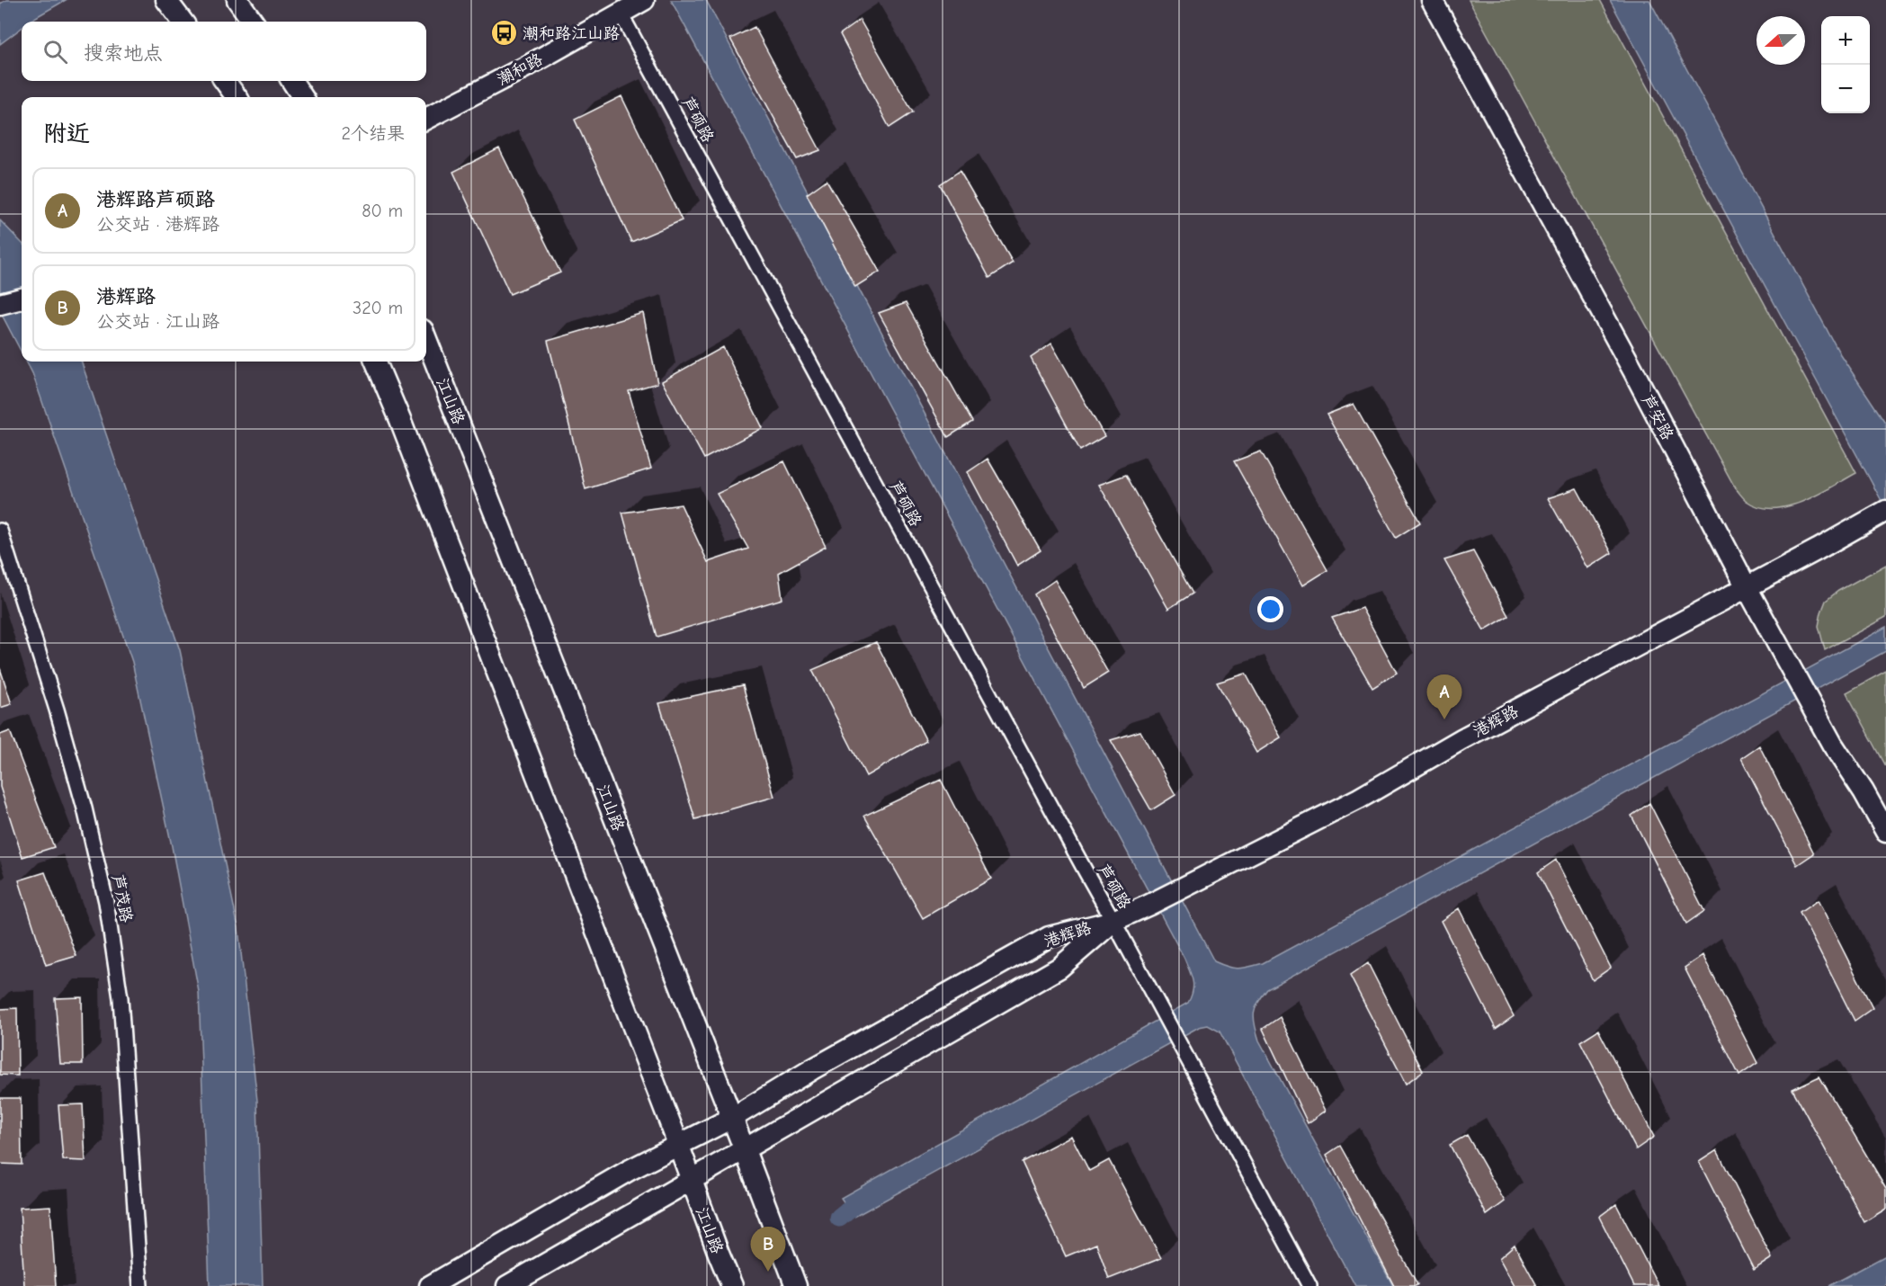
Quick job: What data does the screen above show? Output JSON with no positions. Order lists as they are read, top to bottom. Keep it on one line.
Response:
{"streets":{"main road":["潮和路","江山路","芦安路","港辉路"],"street":["芦硕路","芦茂路"]},"crossings":[["潮和路","芦硕路"],["芦硕路","港辉路"],["江山路","港辉路"],["芦安路","港辉路"]],"places":{"bus stop":["潮和路江山路"]},"north":"left","page":{"map_buttons":["+","−"],"search":"搜索地点","heading":["附近","2个结果"],"list":[{"mark":"A","name":"港辉路芦硕路","note":"公交站 · 港辉路","value":"80 m"},{"mark":"B","name":"港辉路","note":"公交站 · 江山路","value":"320 m"}],"pins":["A","B"]}}
